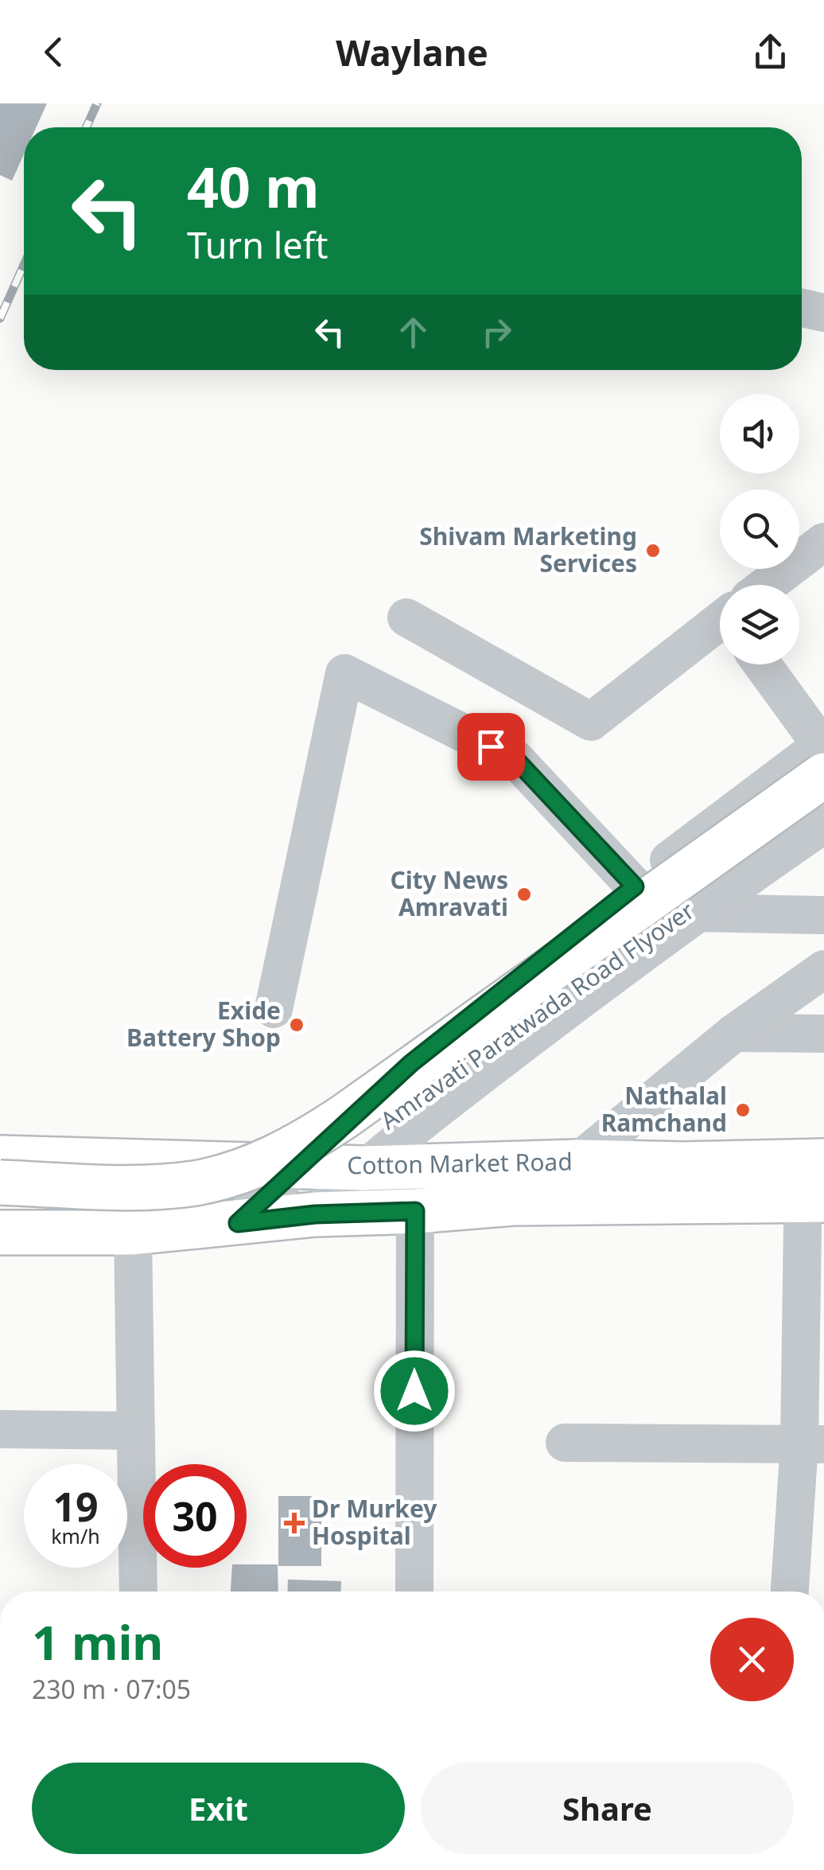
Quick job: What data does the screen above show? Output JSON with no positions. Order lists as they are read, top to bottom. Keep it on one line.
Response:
{"streets":{"main road":["Amravati Paratwada Road Flyover","Cotton Market Road"]},"crossings":[["Amravati Paratwada Road Flyover","Cotton Market Road"]],"places":{"other":["Shivam Marketing Services","City News Amravati","Exide Battery Shop","Nathalal Ramchand"],"health":["Dr Murkey Hospital"]},"page":{"header":"Waylane","turn":["40 m","Turn left"],"speed":"19 km/h","limit":"30","heading":["1 min","230 m · 07:05"],"buttons":["Exit","Share"]}}
